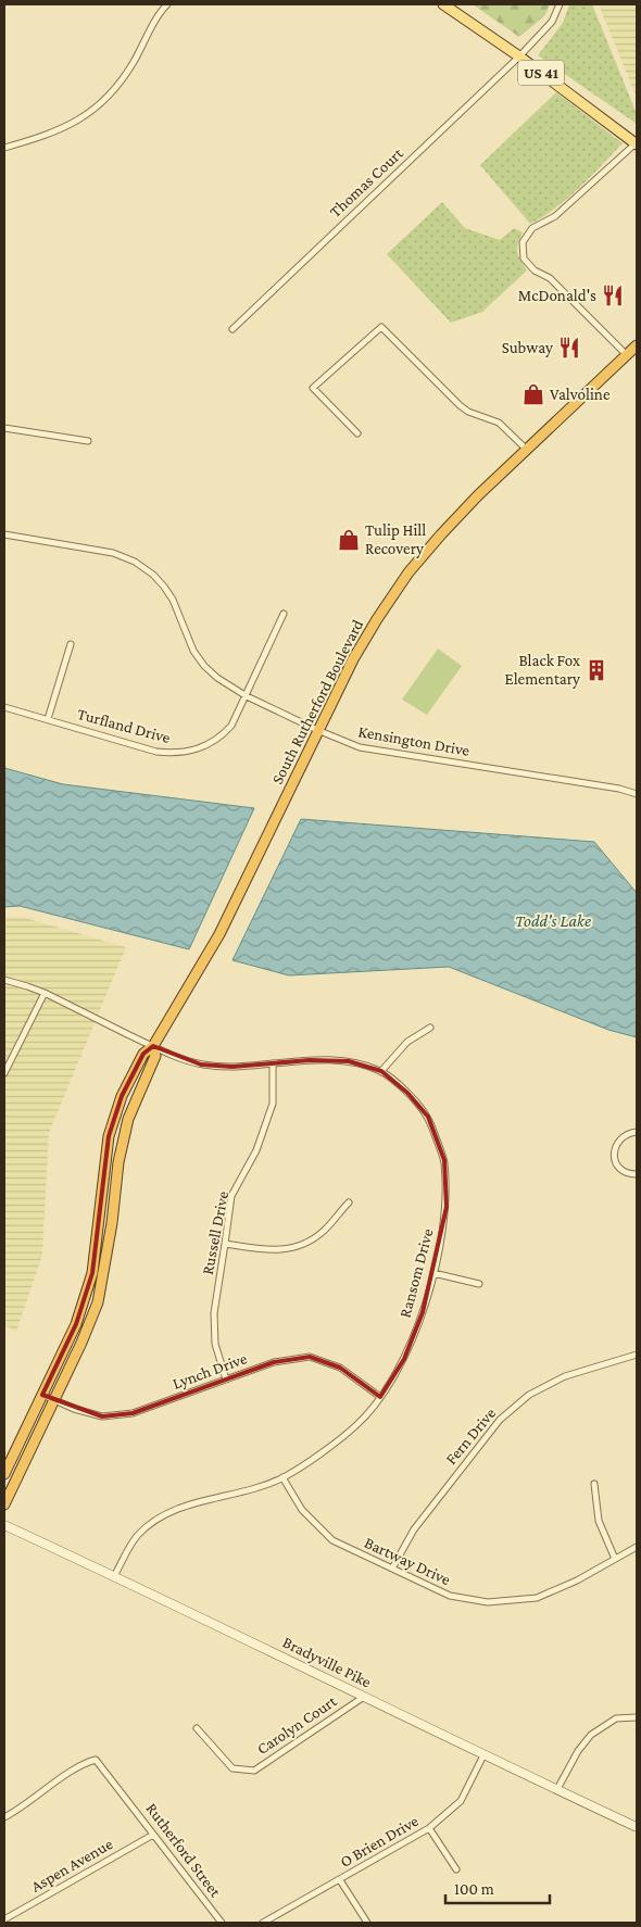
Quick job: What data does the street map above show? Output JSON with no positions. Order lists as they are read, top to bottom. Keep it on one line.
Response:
{"streets":{"highway":["South Rutherford Boulevard"],"main road":["US 41","Bradyville Pike"],"street":["Thomas Court","Turfland Drive","Kensington Drive","Russell Drive","Ransom Drive","Lynch Drive","Fern Drive","Bartway Drive","Carolyn Court","O Brien Drive","Rutherford Street","Aspen Avenue"]},"crossings":[["US 41","Thomas Court"],["South Rutherford Boulevard","Kensington Drive"],["South Rutherford Boulevard","Ransom Drive"],["South Rutherford Boulevard","Lynch Drive"],["Turfland Drive","Kensington Drive"],["Russell Drive","Ransom Drive"],["Russell Drive","Lynch Drive"],["Ransom Drive","Lynch Drive"],["Ransom Drive","Bartway Drive"],["Ransom Drive","Bradyville Pike"],["Fern Drive","Bartway Drive"],["Bradyville Pike","Carolyn Court"],["Bradyville Pike","O Brien Drive"],["Rutherford Street","Aspen Avenue"]],"water":["Todd's Lake"],"places":{"restaurant":["McDonald's","Subway"],"shop":["Valvoline","Tulip Hill Recovery"],"building":["Black Fox Elementary"]},"scale_bar":"100 m"}
